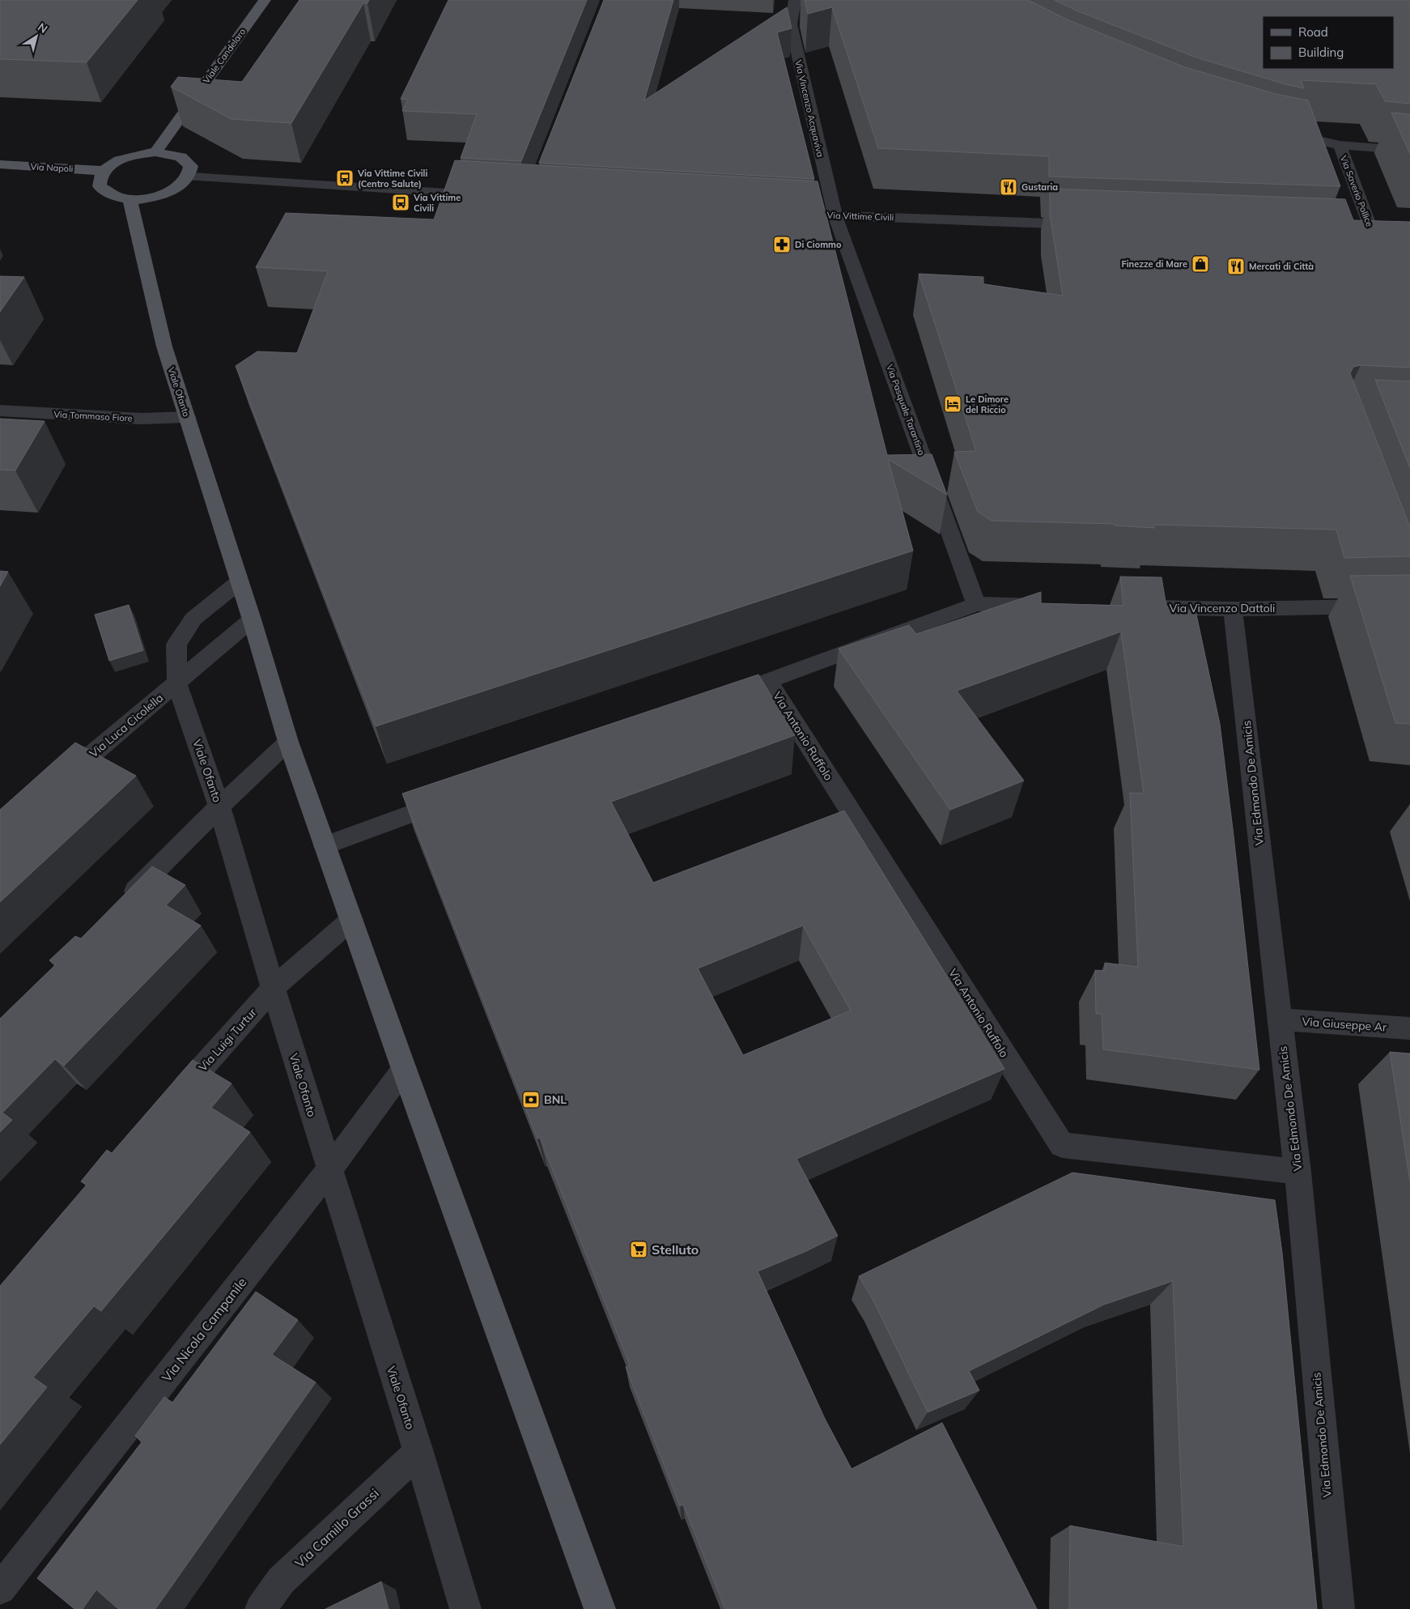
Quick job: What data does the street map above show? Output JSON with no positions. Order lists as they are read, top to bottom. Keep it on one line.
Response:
{"streets":{"main road":["Viale Candelaro","Via Napoli","Viale Ofanto"],"street":["Via Vincenzo Acquaviva","Via Saverio Pollice","Via Vittime Civili","Via Pasquale Tarantino","Via Tommaso Fiore","Via Vincenzo Dattoli","Via Luca Cicolella","Via Antonio Ruffolo","Via Edmondo De Amicis","Via Giuseppe Ar","Via Luigi Turtur","Via Nicola Campanile","Via Camillo Grassi"]},"crossings":[["Via Vincenzo Acquaviva","Via Vittime Civili"],["Via Vincenzo Acquaviva","Via Pasquale Tarantino"],["Via Vittime Civili","Via Pasquale Tarantino"],["Viale Ofanto","Via Tommaso Fiore"],["Viale Ofanto","Via Luca Cicolella"],["Viale Ofanto","Via Luigi Turtur"],["Viale Ofanto","Via Nicola Campanile"],["Viale Ofanto","Via Camillo Grassi"],["Via Vincenzo Dattoli","Via Edmondo De Amicis"],["Via Antonio Ruffolo","Via Edmondo De Amicis"],["Via Edmondo De Amicis","Via Giuseppe Ar"]],"places":{"bus stop":["Via Vittime Civili (Centro Salute)","Via Vittime Civili"],"restaurant":["Gustaria","Mercati di Città"],"pharmacy":["Di Ciommo"],"shop":["Finezze di Mare"],"hotel":["Le Dimore del Riccio"],"bank":["BNL"],"supermarket":["Stelluto"]},"legend":["Road","Building"],"north":"top right"}
